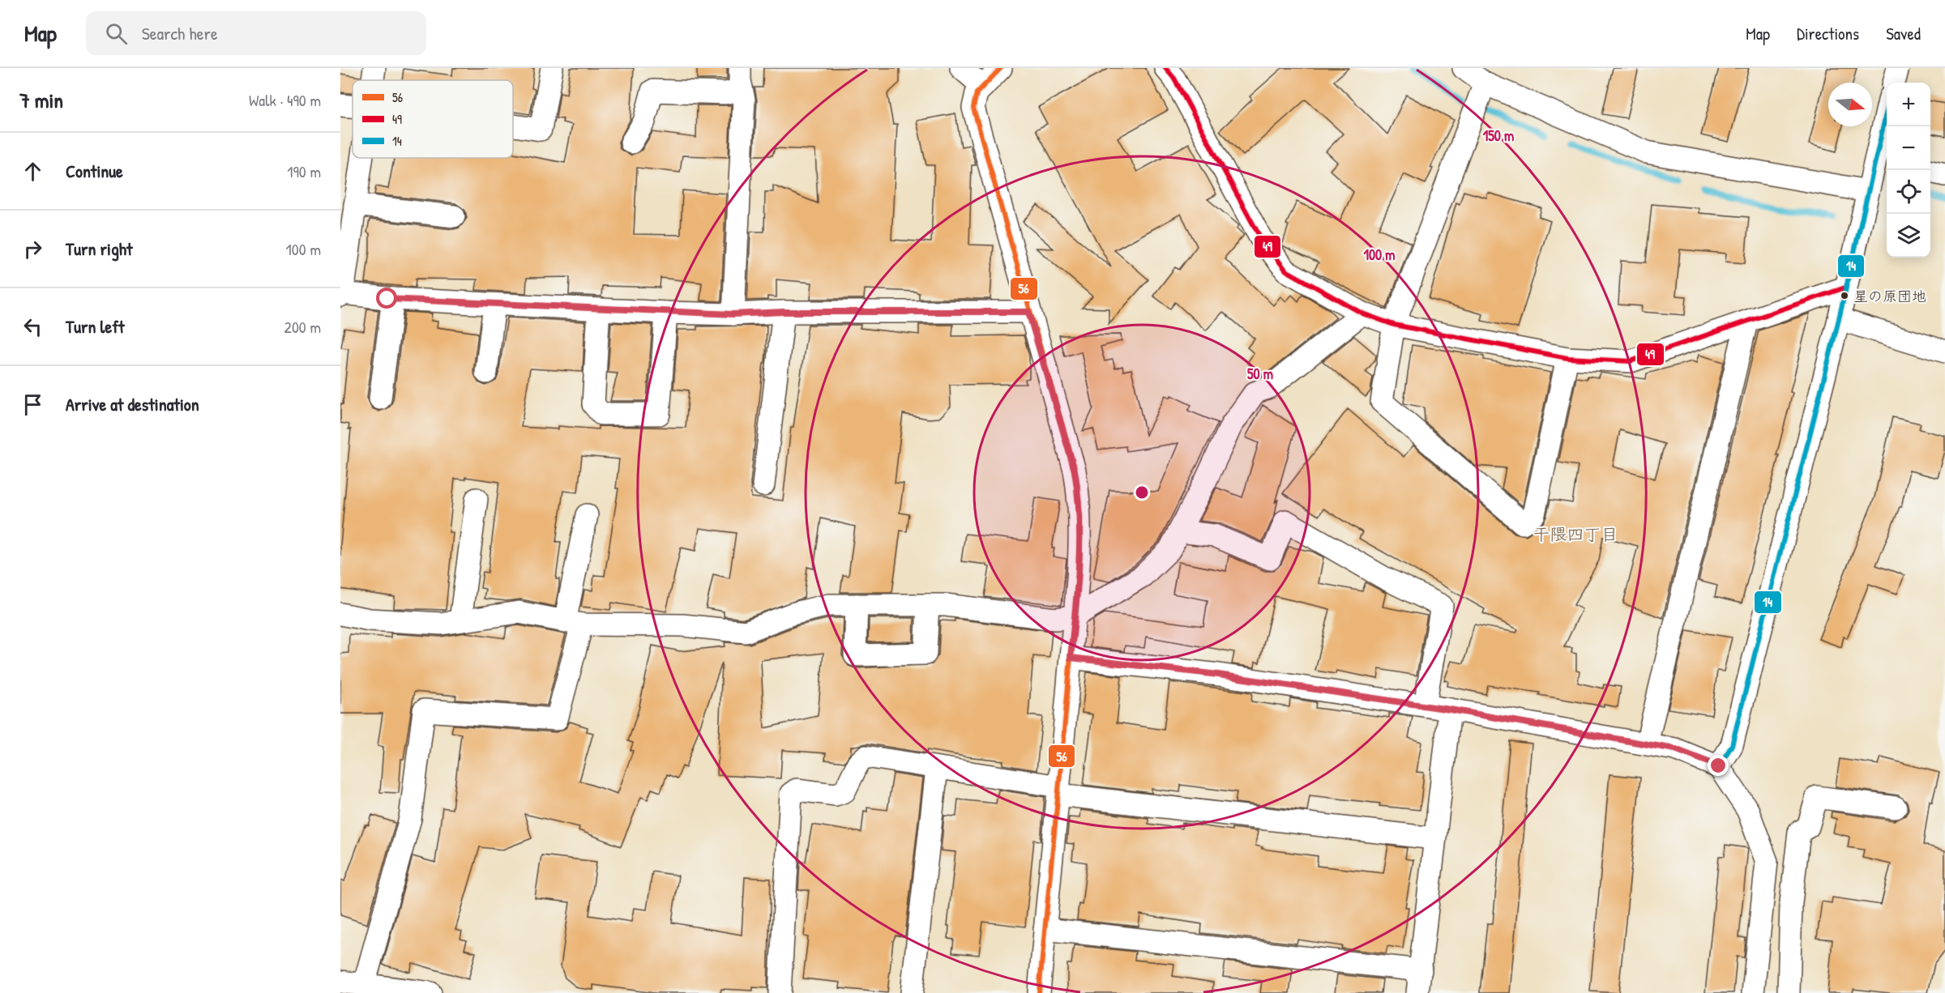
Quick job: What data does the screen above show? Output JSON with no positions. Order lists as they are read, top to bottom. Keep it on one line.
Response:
{"districts":["干隈四丁目"],"places":["星の原団地"],"lines":["transit line 56","transit line 49","transit line 14"],"legend":["56","49","14"],"north":"right","page":{"header":"Map","search":"Search here","nav":["Map","Directions","Saved"],"heading":["7 min","Walk · 490 m"],"map_buttons":["+","−"],"list":[["Continue","190 m"],["Turn right","100 m"],["Turn left","200 m"],"Arrive at destination"]},"rings":["150 m","100 m","50 m"]}
